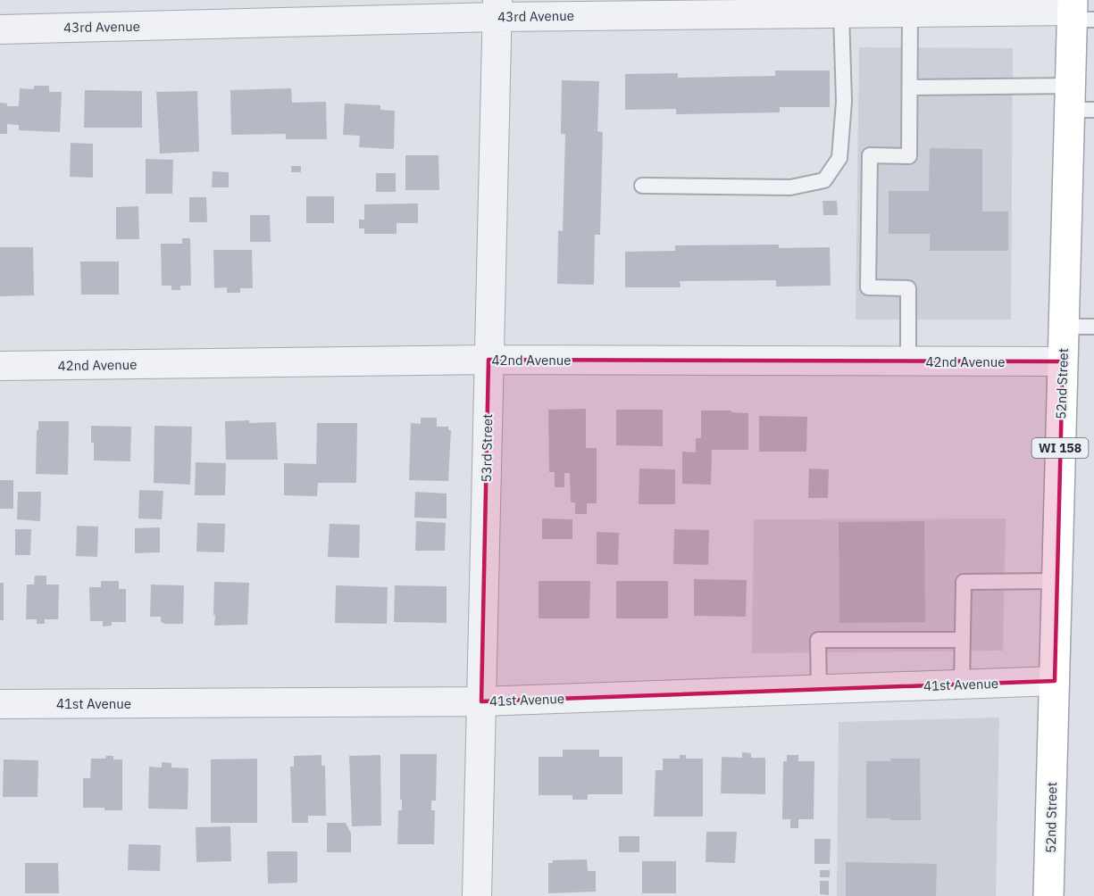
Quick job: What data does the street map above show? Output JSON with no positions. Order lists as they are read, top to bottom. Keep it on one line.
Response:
{"streets":{"main road":["52nd Street","WI 158"],"street":["43rd Avenue","42nd Avenue","53rd Street","41st Avenue"]},"crossings":[["43rd Avenue","52nd Street"],["43rd Avenue","53rd Street"],["42nd Avenue","52nd Street"],["42nd Avenue","53rd Street"],["52nd Street","41st Avenue"],["53rd Street","41st Avenue"]]}
